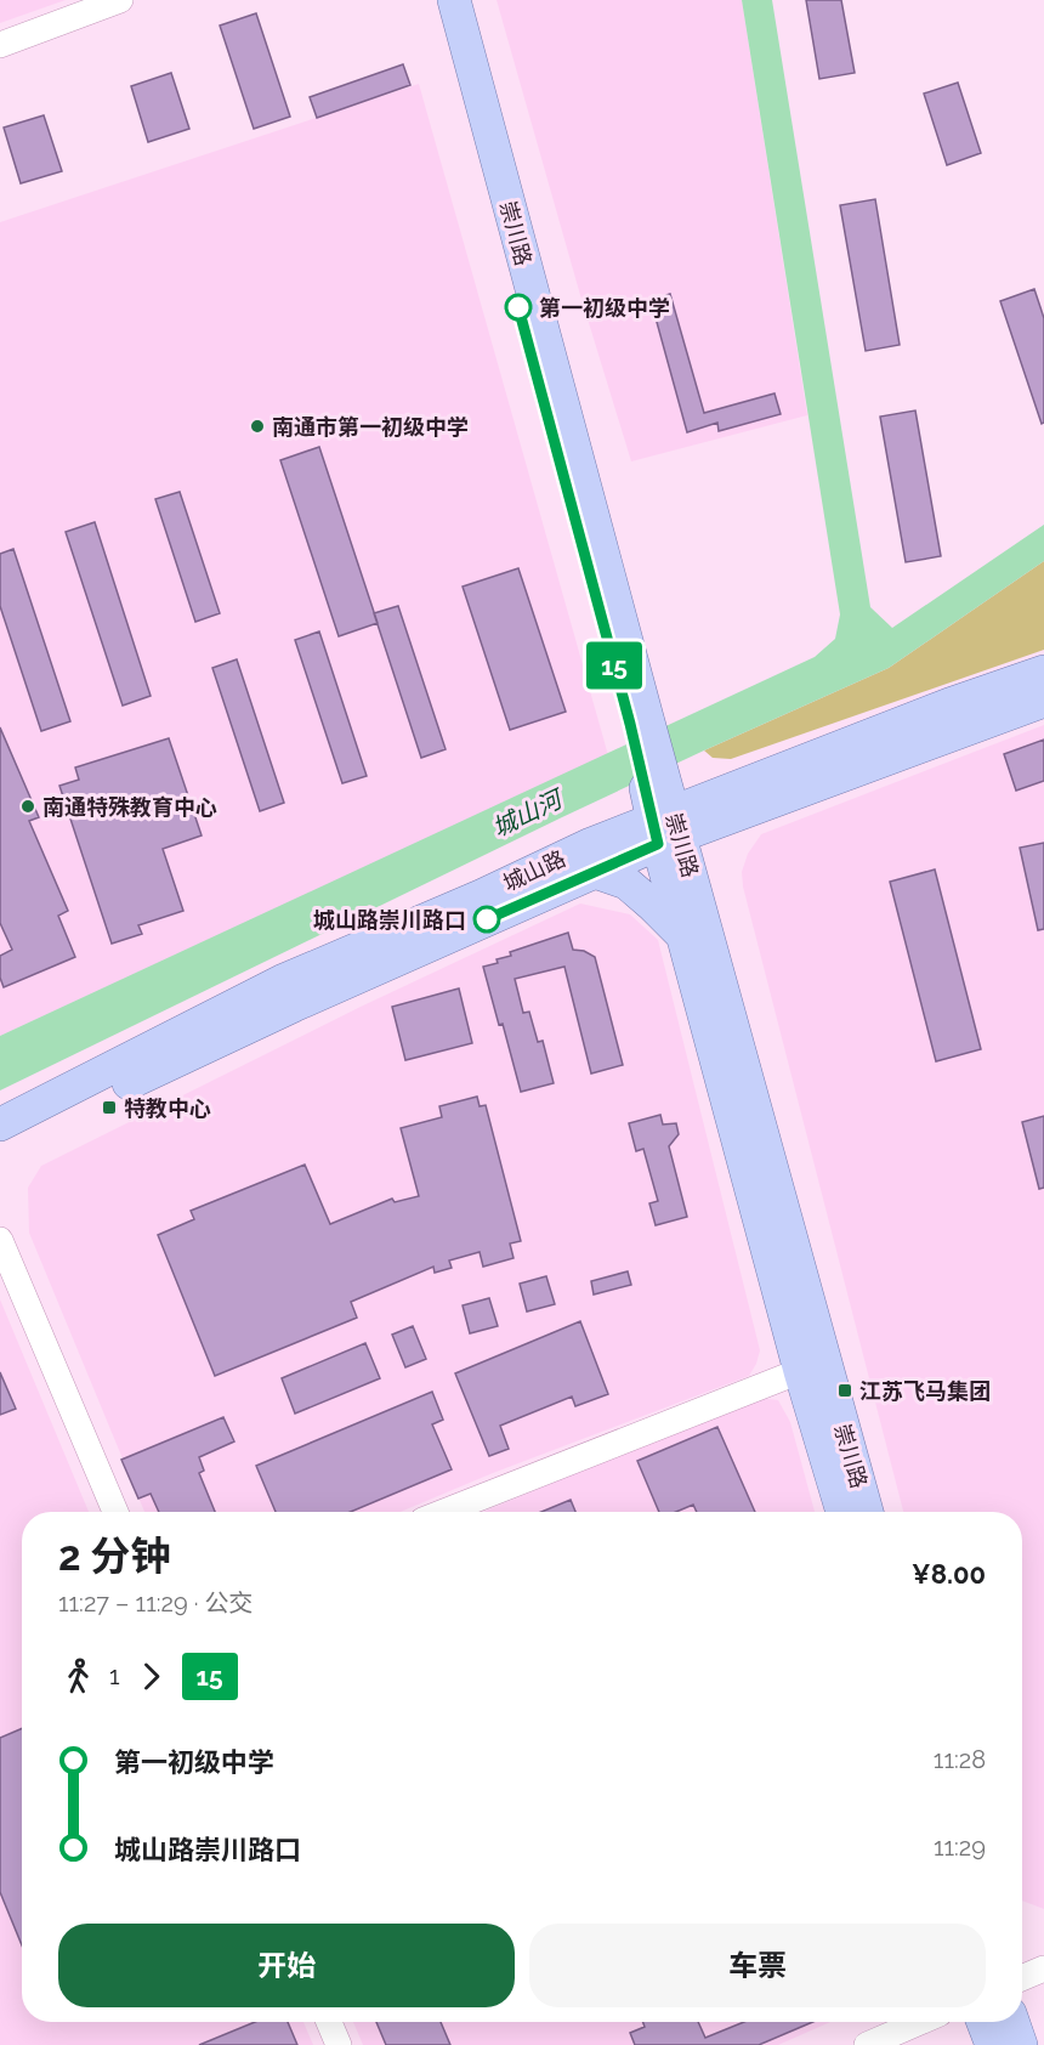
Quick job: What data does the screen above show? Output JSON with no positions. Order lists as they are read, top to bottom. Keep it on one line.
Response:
{"streets":{"main road":["崇川路","城山路"]},"crossings":[["崇川路","城山路"]],"water":["城山河"],"places":{"other":["第一初级中学","南通市第一初级中学","南通特殊教育中心","城山路崇川路口"],"transit":["特教中心","江苏飞马集团"]},"lines":["bus line 15"],"page":{"on_map":"15","heading":["2 分钟","11:27 – 11:29 · 公交","¥8.00"],"legs":["1","15"],"list":[{"name":"第一初级中学","value":"11:28"},{"name":"城山路崇川路口","value":"11:29"}],"buttons":["开始","车票"]}}
